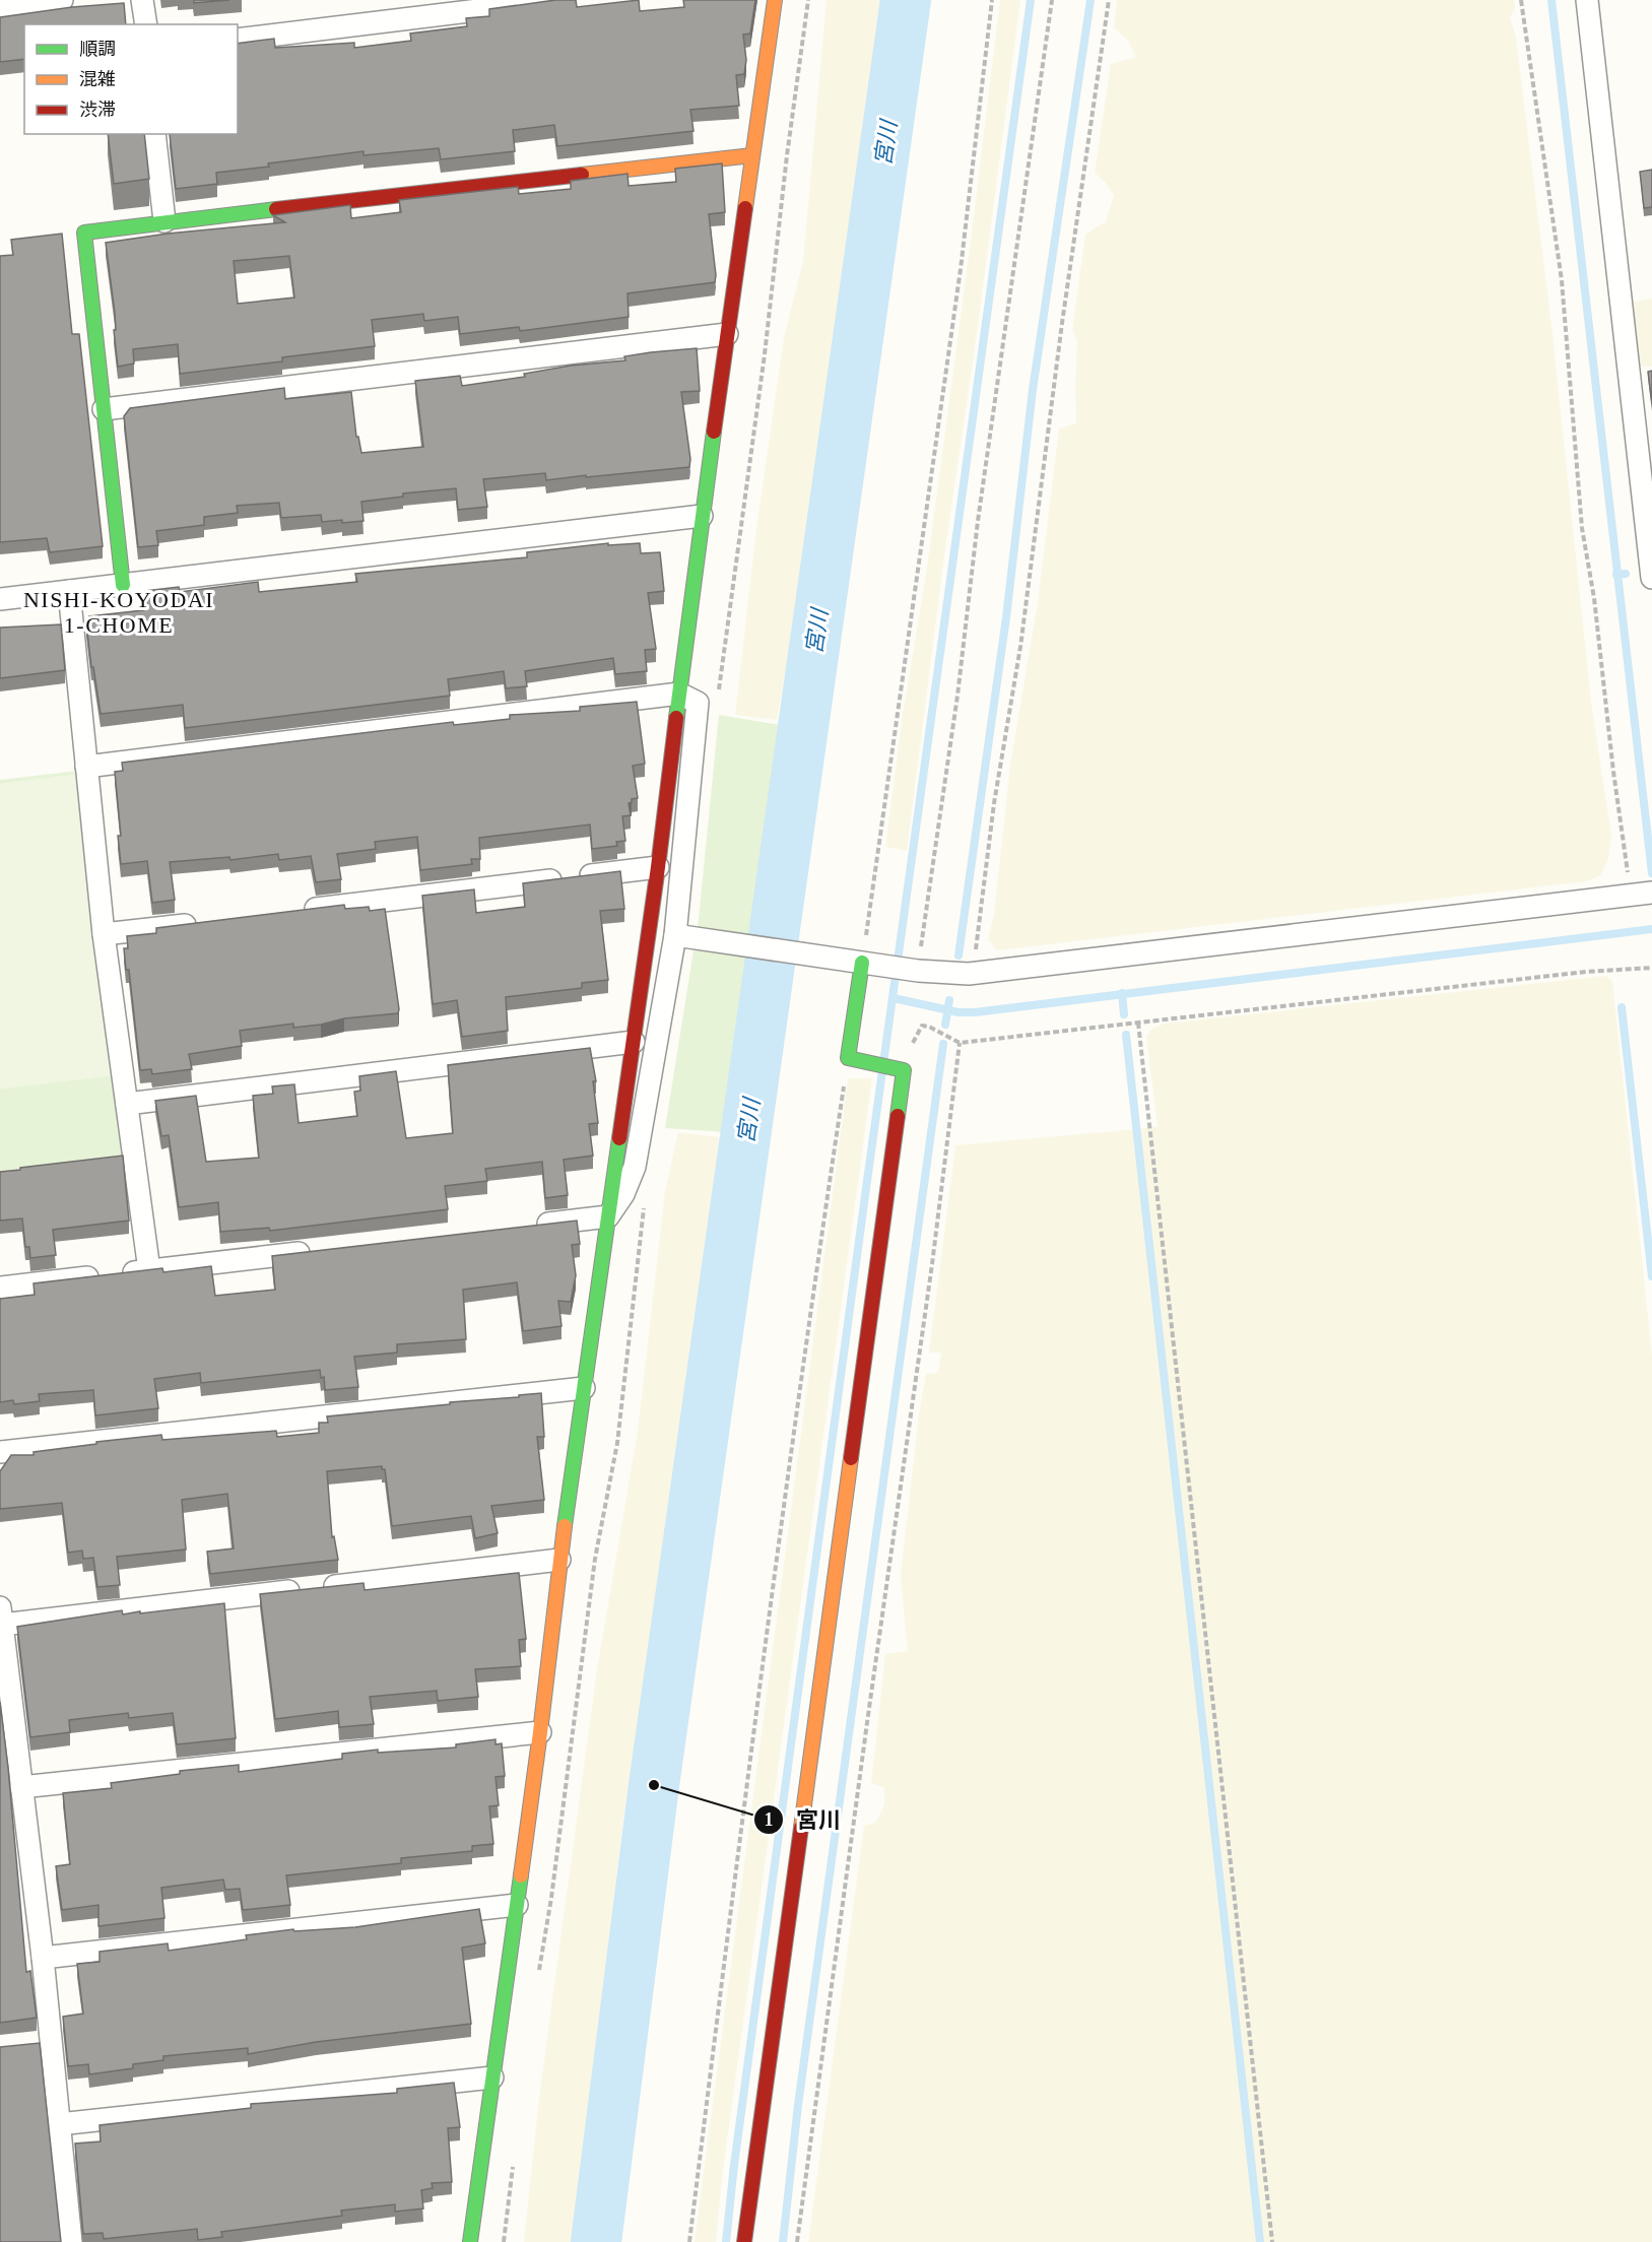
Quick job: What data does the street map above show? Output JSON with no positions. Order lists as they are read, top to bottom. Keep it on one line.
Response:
{"districts":["NISHI-KOYODAI 1-CHOME"],"water":["宮川"],"places":["宮川"],"legend":["順調","混雑","渋滞"]}
